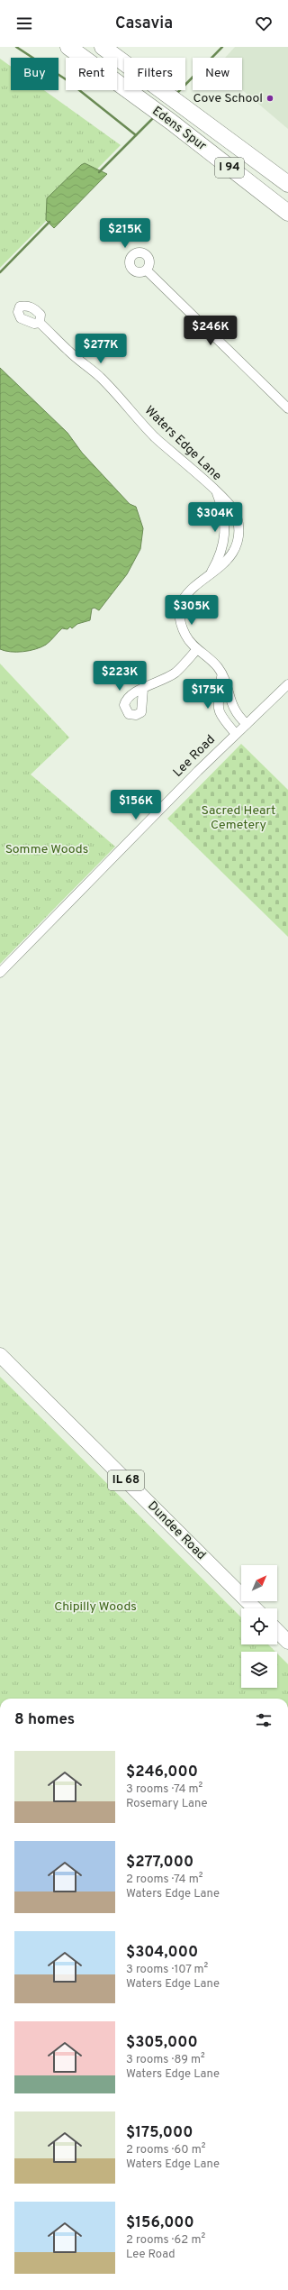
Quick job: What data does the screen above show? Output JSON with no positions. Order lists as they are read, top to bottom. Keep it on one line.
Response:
{"streets":{"highway":["Edens Spur","I 94"],"main road":["IL 68","Dundee Road"],"street":["Waters Edge Lane","Lee Road"]},"crossings":[["Waters Edge Lane","Lee Road"]],"parks":["Sacred Heart Cemetery","Somme Woods","Chipilly Woods"],"places":["Cove School"],"north":"top right","page":{"header":"Casavia","chip":["Buy","Rent","Filters","New"],"price":["$215K","$246K","$277K","$304K","$305K","$223K","$175K","$156K"],"heading":"8 homes","list":[{"name":"$246,000","note":"3 rooms · 74 m² · Rosemary Lane"},{"name":"$277,000","note":"2 rooms · 74 m² · Waters Edge Lane"},{"name":"$304,000","note":"3 rooms · 107 m² · Waters Edge Lane"},{"name":"$305,000","note":"3 rooms · 89 m² · Waters Edge Lane"},{"name":"$175,000","note":"2 rooms · 60 m² · Waters Edge Lane"},{"name":"$156,000","note":"2 rooms · 62 m² · Lee Road"}]}}
